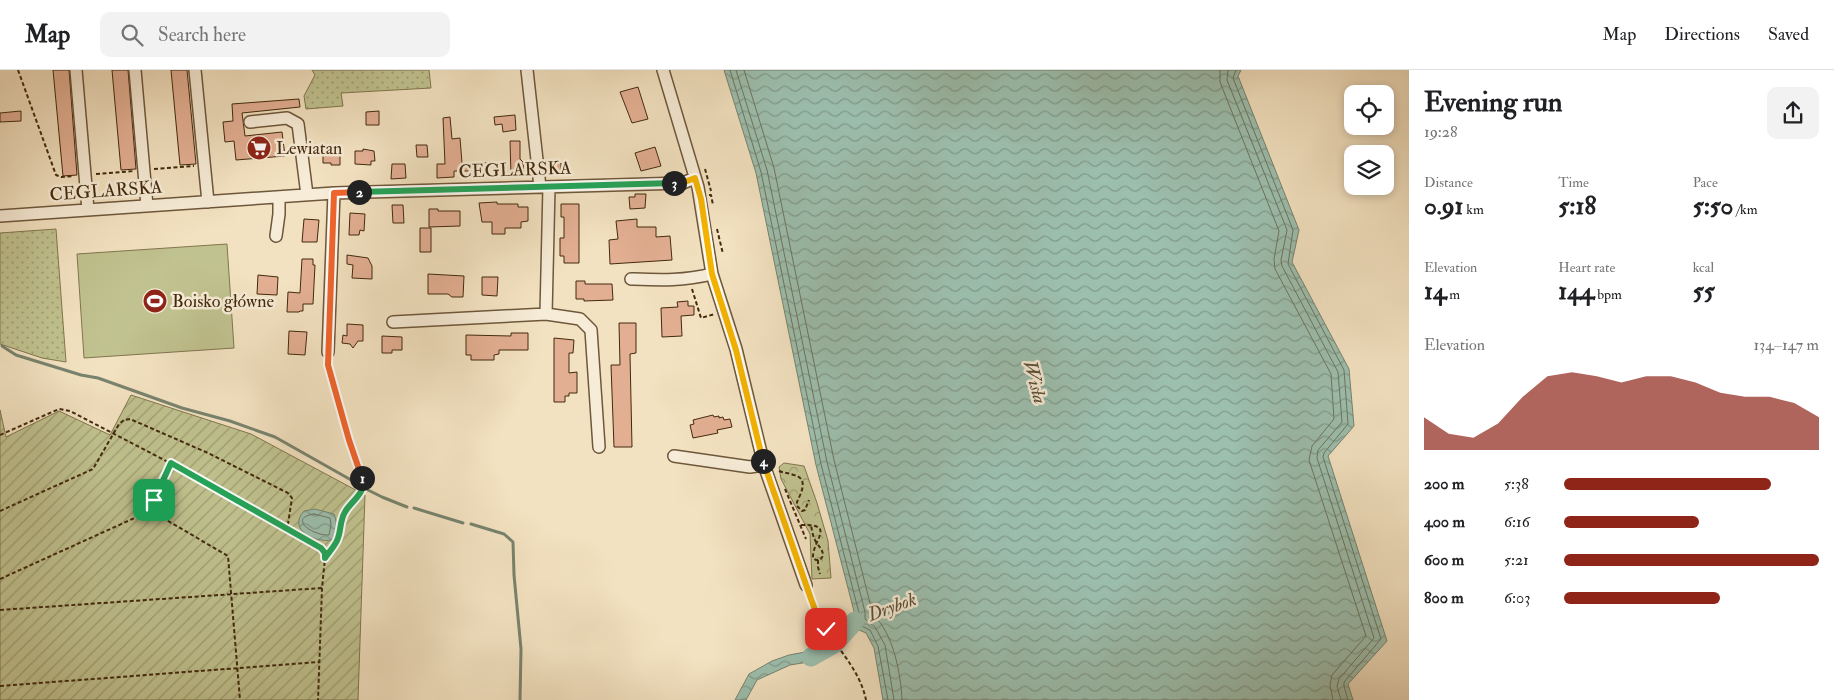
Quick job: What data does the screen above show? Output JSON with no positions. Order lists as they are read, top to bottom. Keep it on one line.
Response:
{"streets":{"street":["CEGLARSKA"]},"water":["Wisła","Drybok"],"places":{"supermarket":["Lewiatan"],"sports":["Boisko główne"]},"page":{"header":"Map","search":"Search here","nav":["Map","Directions","Saved"],"heading":["Evening run","19:28"],"stats":[["Distance","0.91 km"],["Time","5:18"],["Pace","5:50 /km"],["Elevation","14 m"],["Heart rate","144 bpm"],["kcal","55"]],"pins":["3","2","4","1"],"chart":["Elevation","134–147 m"],"list":[{"name":"200 m","note":"5:38"},{"name":"400 m","note":"6:16"},{"name":"600 m","note":"5:21"},{"name":"800 m","note":"6:03"}]}}
